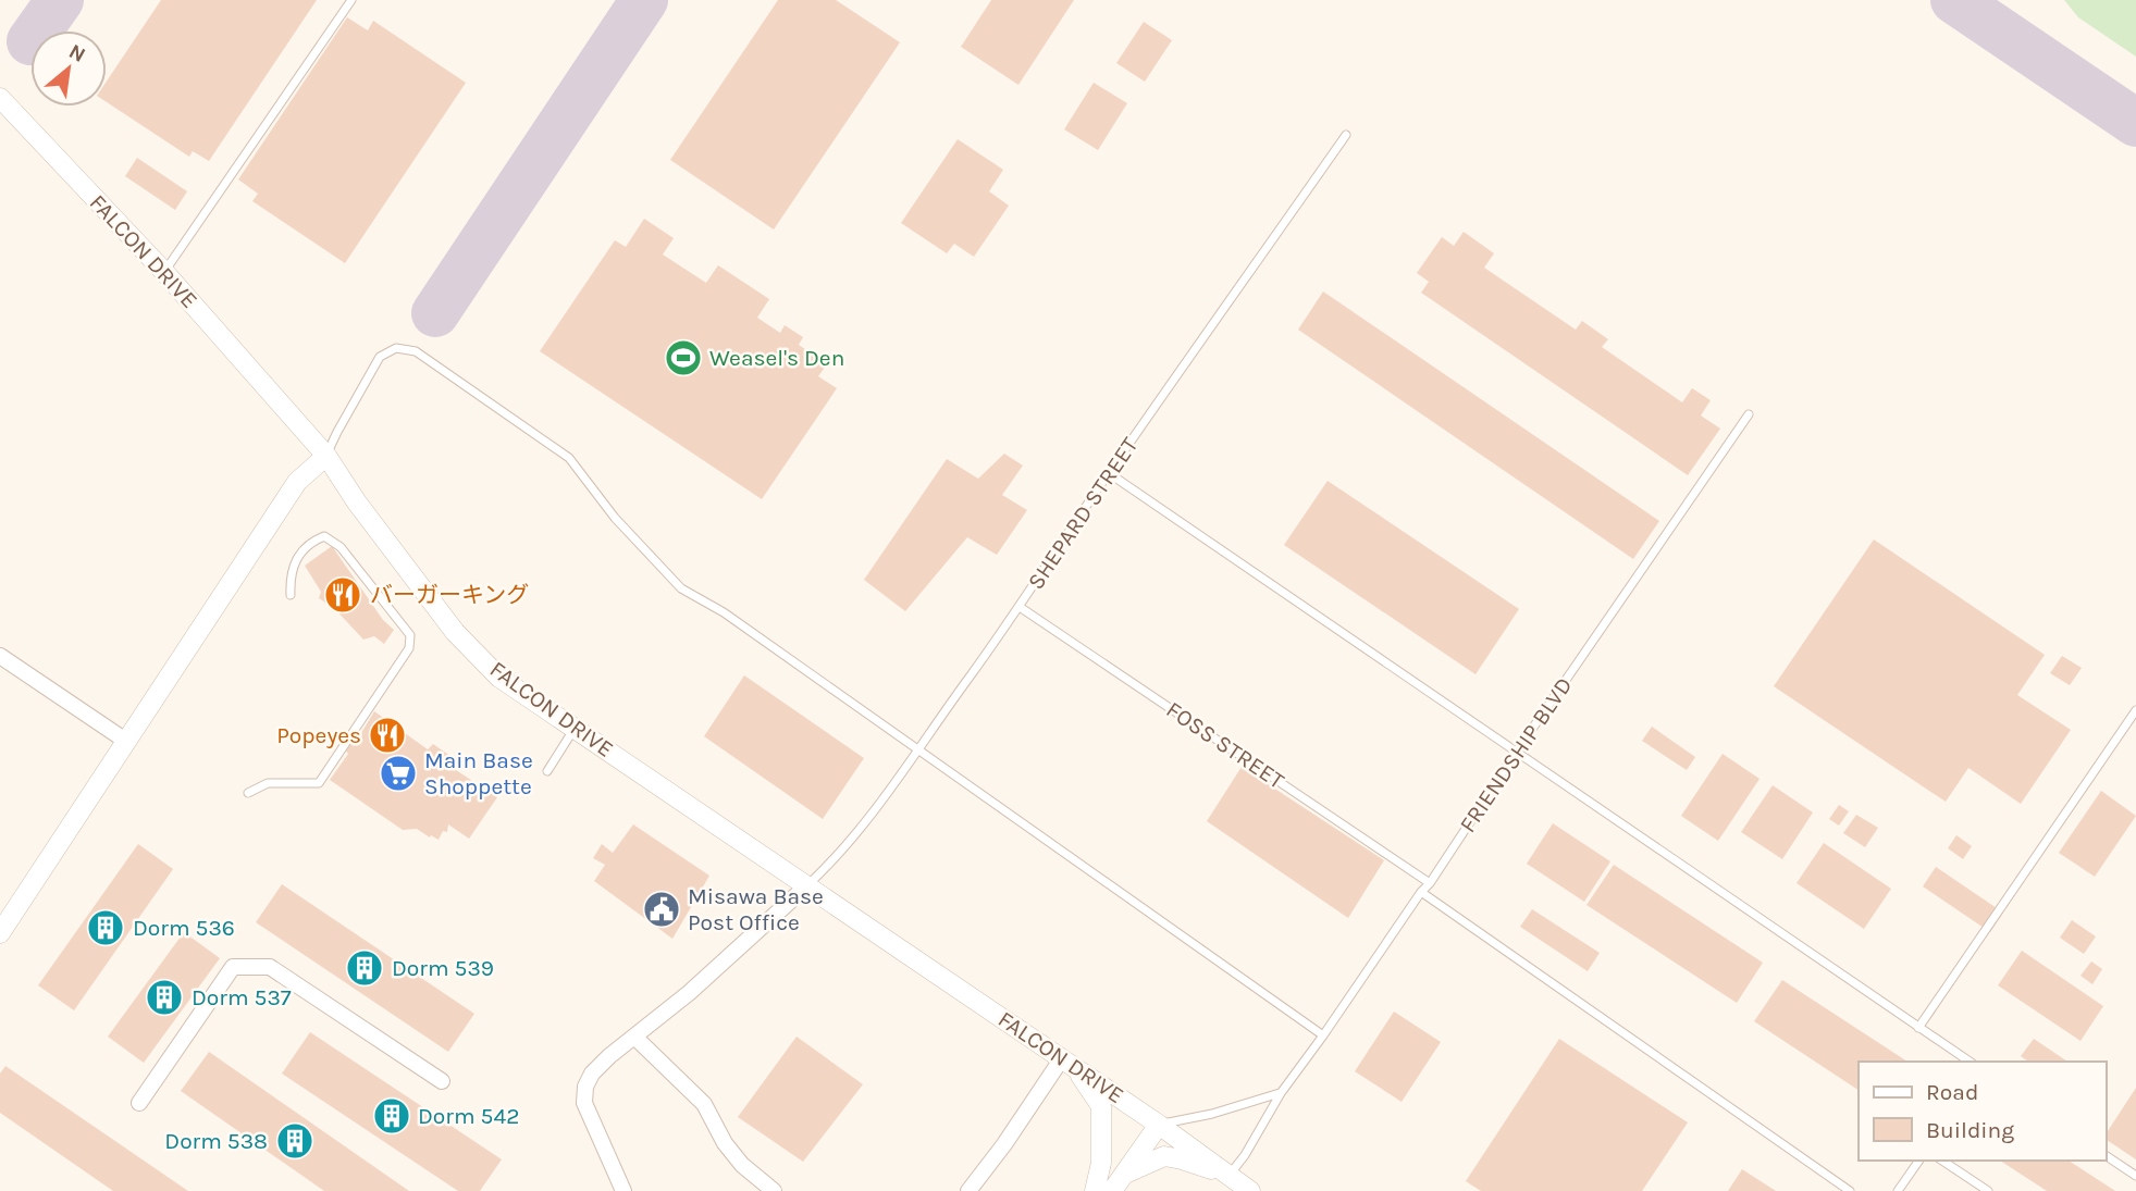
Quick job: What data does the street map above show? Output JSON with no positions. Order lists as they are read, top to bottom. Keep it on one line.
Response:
{"streets":{"street":["FALCON DRIVE"],"lane":["SHEPARD STREET","FOSS STREET","FRIENDSHIP BLVD"]},"crossings":[["FALCON DRIVE","SHEPARD STREET"],["FALCON DRIVE","FRIENDSHIP BLVD"],["SHEPARD STREET","FOSS STREET"],["FOSS STREET","FRIENDSHIP BLVD"]],"places":{"sports":["Weasel's Den"],"restaurant":["バーガーキング","Popeyes"],"supermarket":["Main Base Shoppette"],"public building":["Misawa Base Post Office"],"building":["Dorm 536","Dorm 539","Dorm 537","Dorm 542","Dorm 538"]},"legend":["Road","Building"],"north":"top right"}
